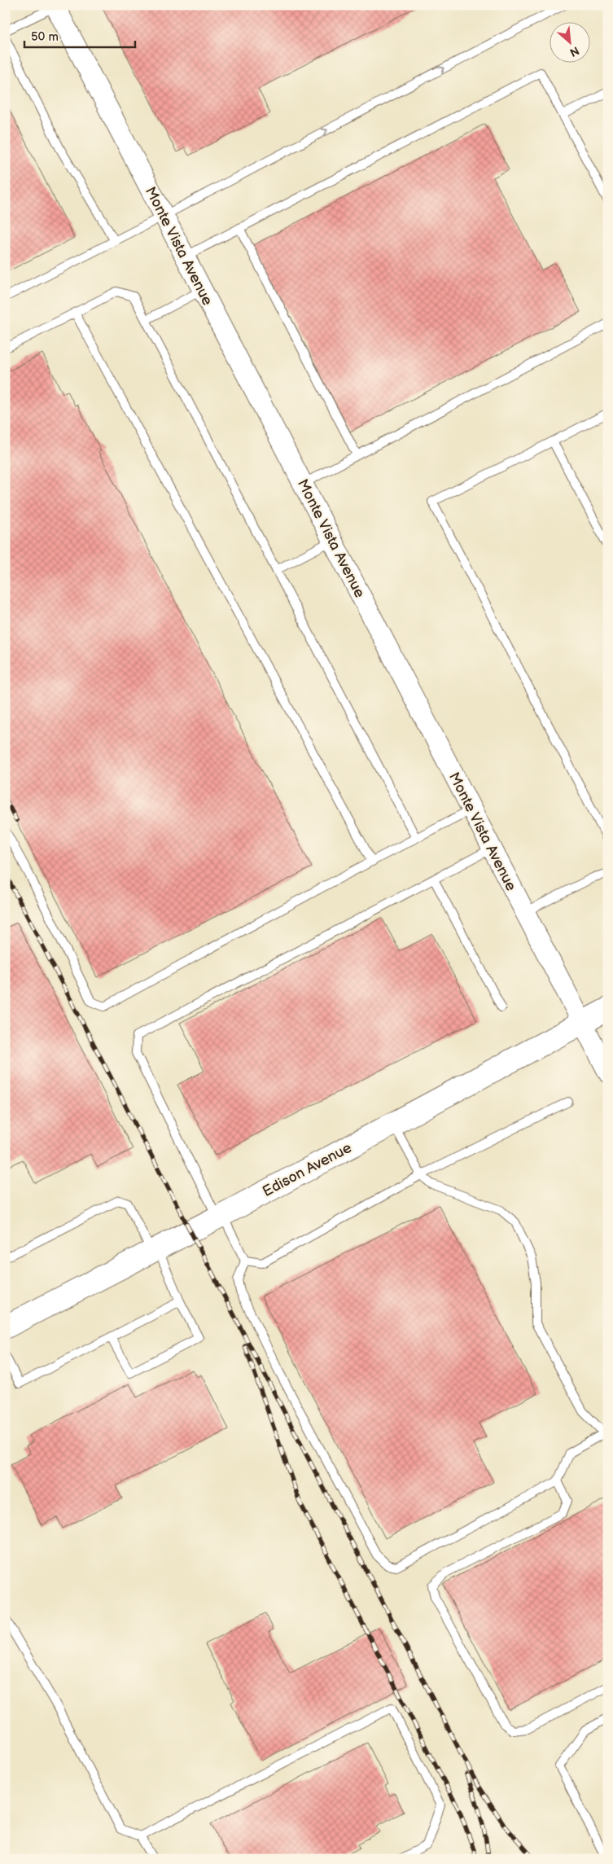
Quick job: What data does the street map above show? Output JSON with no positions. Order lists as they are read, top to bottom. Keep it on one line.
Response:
{"streets":{"main road":["Edison Avenue"],"street":["Monte Vista Avenue"]},"crossings":[["Monte Vista Avenue","Edison Avenue"]],"scale_bar":"50 m","north":"bottom right"}
